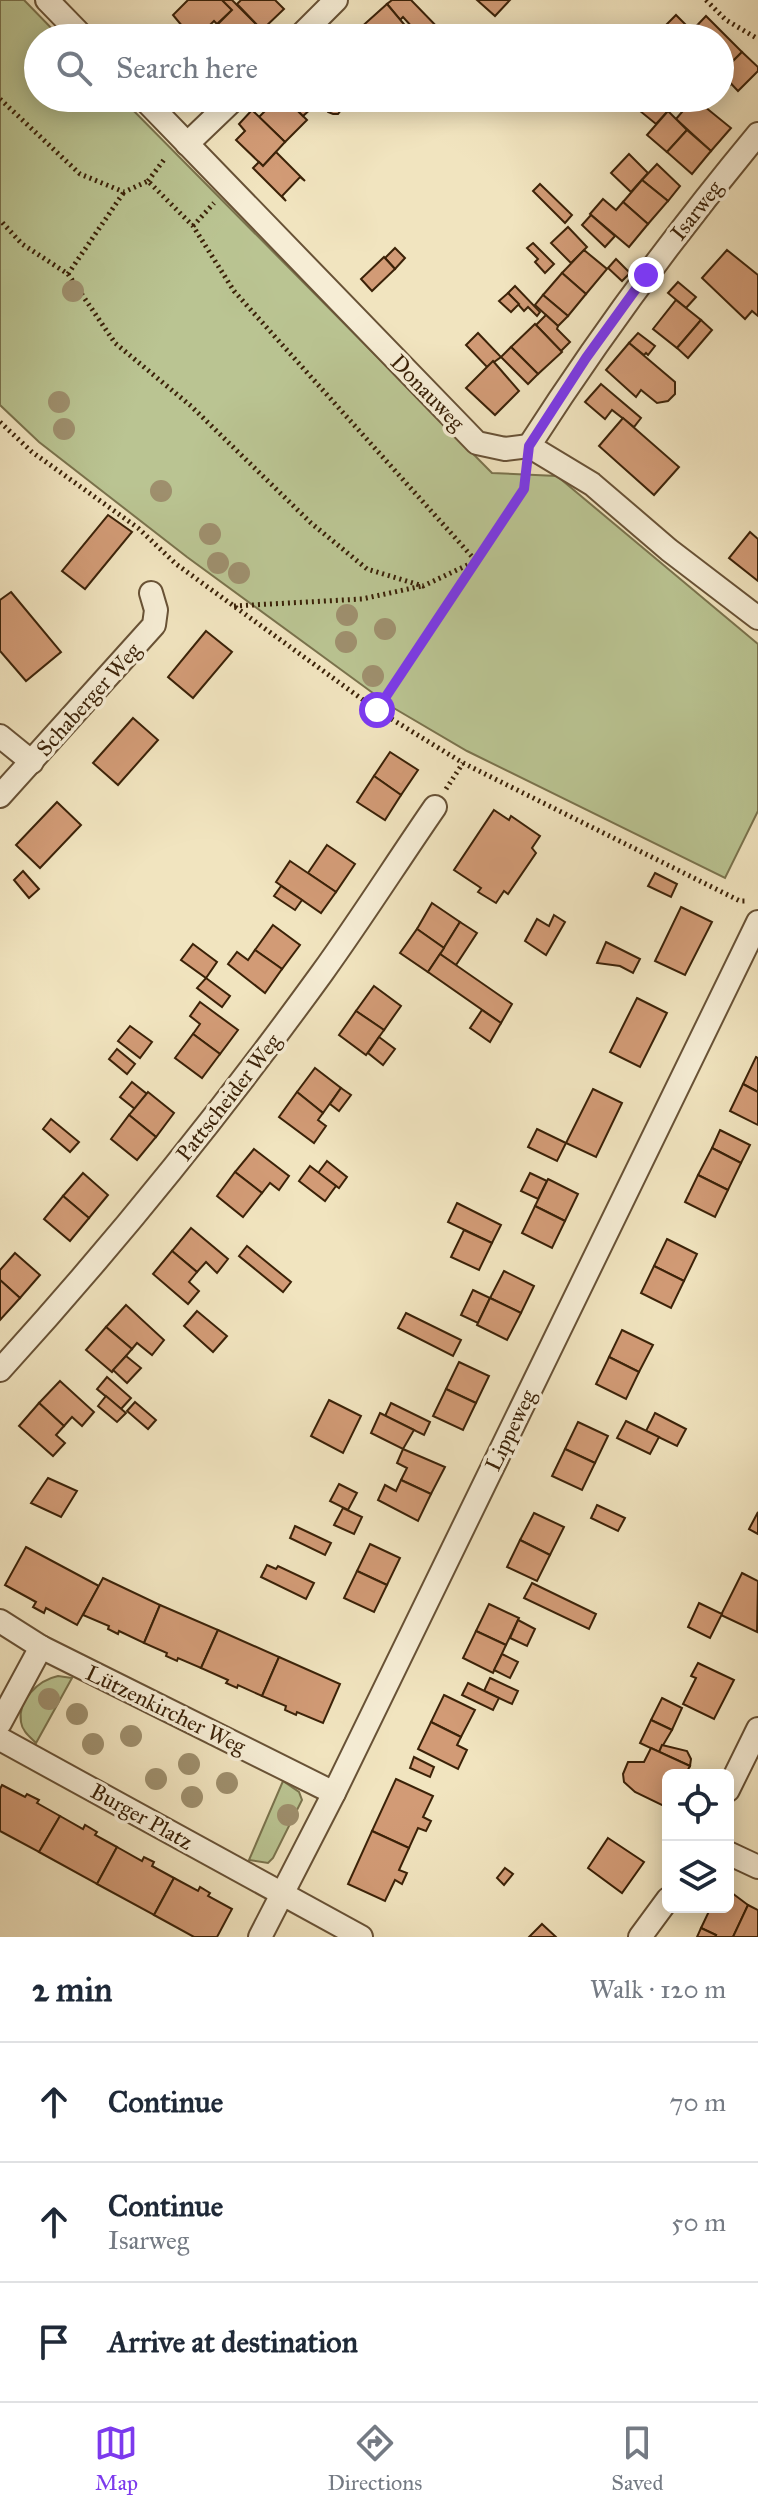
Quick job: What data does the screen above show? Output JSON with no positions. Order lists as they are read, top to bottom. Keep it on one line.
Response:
{"streets":{"street":["Isarweg","Donauweg","Schaberger Weg","Pattscheider Weg","Lippeweg","Lützenkircher Weg","Burger Platz"]},"crossings":[["Isarweg","Donauweg"],["Lippeweg","Lützenkircher Weg"],["Lippeweg","Burger Platz"]],"page":{"search":"Search here","heading":["2 min","Walk · 120 m"],"list":[["Continue","70 m"],["Continue","Isarweg","50 m"],"Arrive at destination"],"nav":["Map","Directions","Saved"]}}
